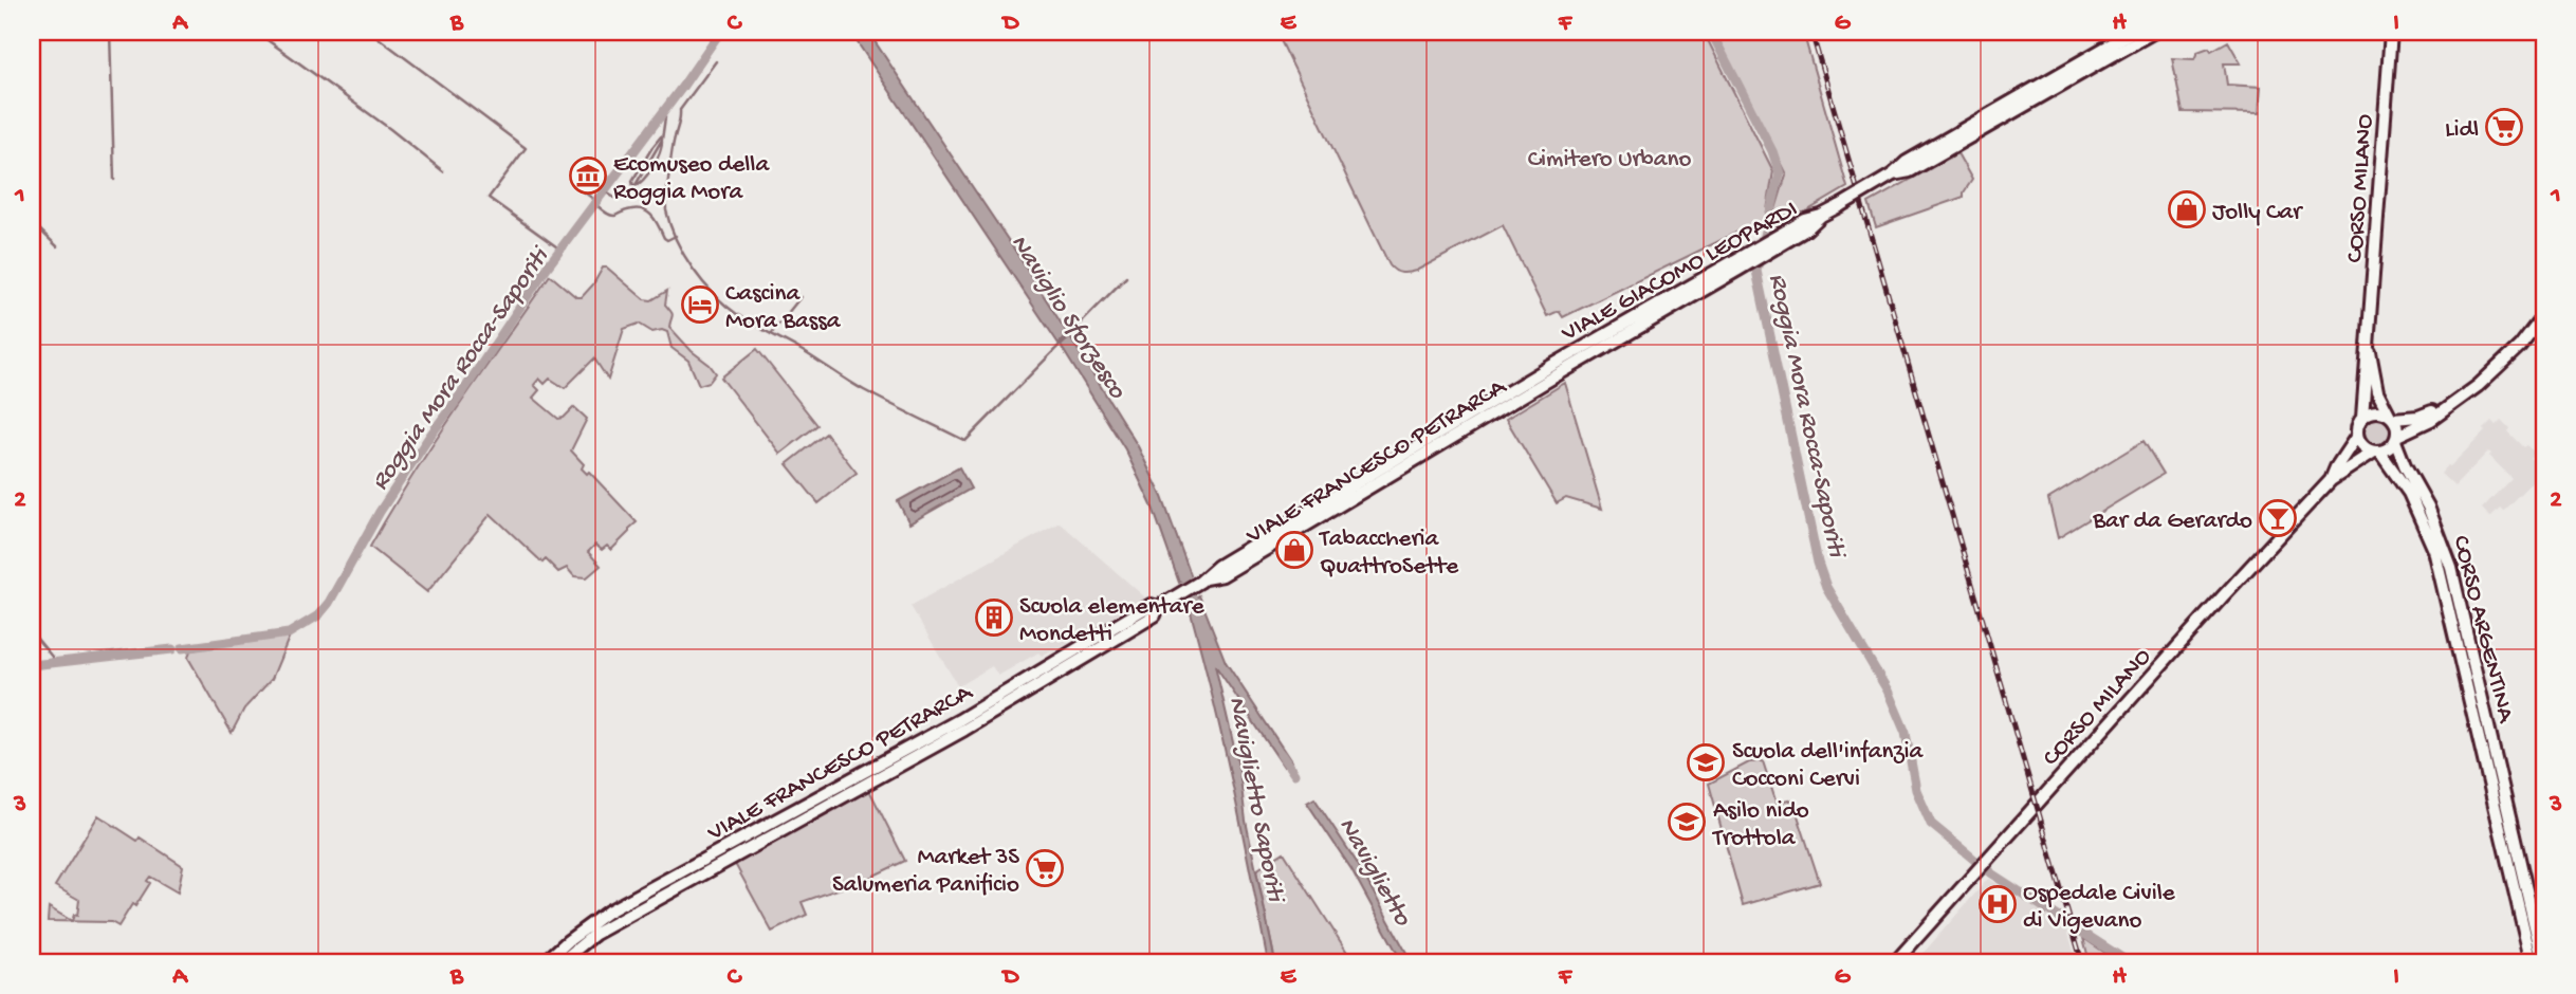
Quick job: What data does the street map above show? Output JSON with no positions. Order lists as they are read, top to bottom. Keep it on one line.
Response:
{"streets":{"main road":["CORSO MILANO","VIALE GIACOMO LEOPARDI","VIALE FRANCESCO PETRARCA","CORSO ARGENTINA"]},"crossings":[["CORSO MILANO","CORSO ARGENTINA"],["VIALE GIACOMO LEOPARDI","VIALE FRANCESCO PETRARCA"]],"water":["Naviglio Sforzesco","Roggia Mora Rocca-Saporiti","Naviglietto Saporiti","Naviglietto"],"parks":["Cimitero Urbano"],"places":{"supermarket":["Lidl","Market 3S Salumeria Panificio"],"museum":["Ecomuseo della Roggia Mora"],"shop":["Jolly Car","Tabaccheria QuattroSette"],"hotel":["Cascina Mora Bassa"],"bar":["Bar da Gerardo"],"building":["Scuola elementare Mondetti"],"school or university":["Scuola dell'infanzia Cocconi Cervi","Asilo nido Trottola"],"hospital":["Ospedale Civile di Vigevano"]},"grid":{"columns":["A","B","C","D","E","F","G","H","I"],"rows":["1","2","3"]}}
